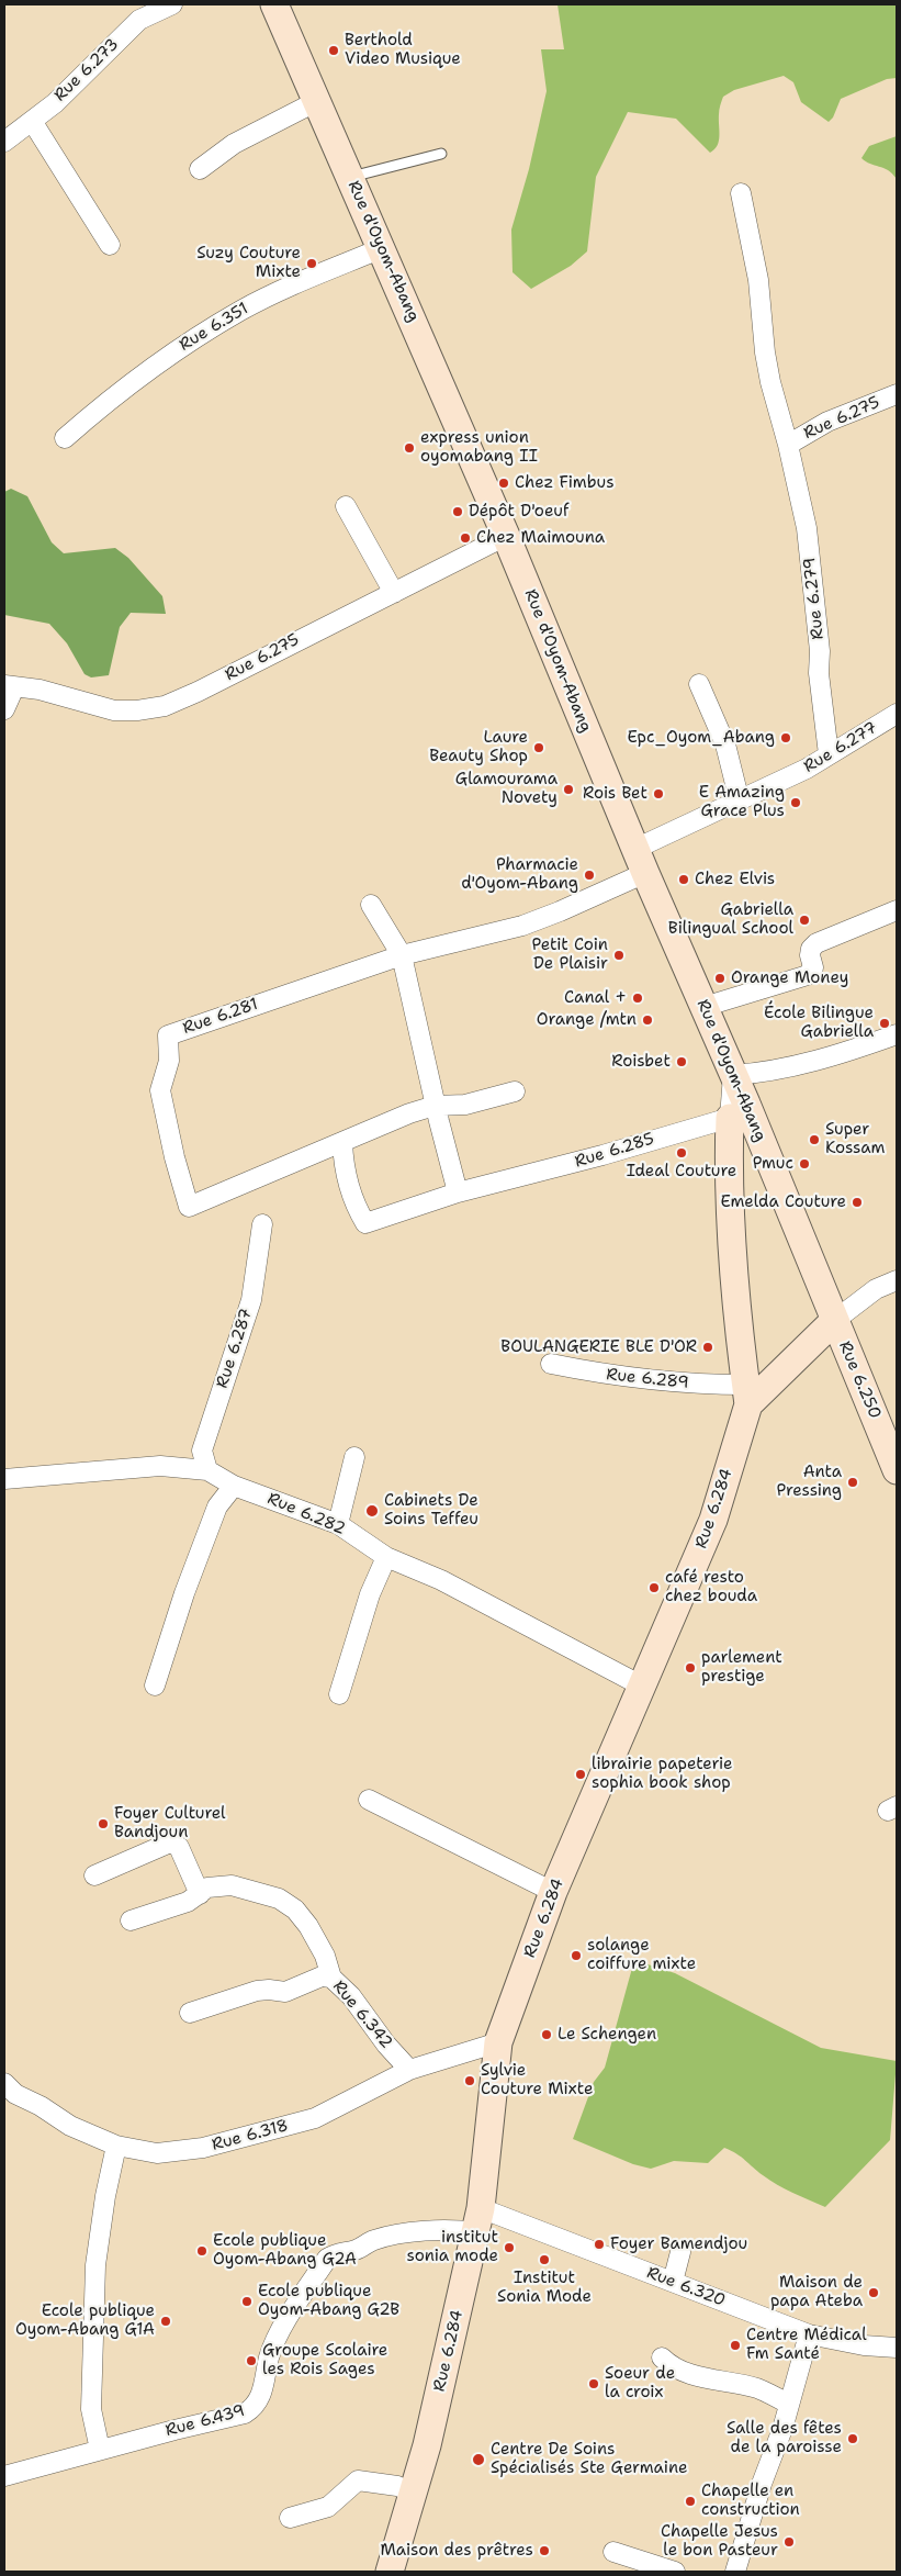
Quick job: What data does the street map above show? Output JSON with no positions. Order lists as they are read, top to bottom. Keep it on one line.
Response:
{"streets":{"street":["Rue 6.273","Rue d'Oyom-Abang","Rue 6.351","Rue 6.275","Rue 6.279","Rue 6.277","Rue 6.281","Rue 6.285","Rue 6.287","Rue 6.289","Rue 6.250","Rue 6.284","Rue 6.282","Rue 6.342","Rue 6.318","Rue 6.320","Rue 6.439"]},"crossings":[["Rue d'Oyom-Abang","Rue 6.351"],["Rue d'Oyom-Abang","Rue 6.275"],["Rue d'Oyom-Abang","Rue 6.277"],["Rue d'Oyom-Abang","Rue 6.281"],["Rue d'Oyom-Abang","Rue 6.250"],["Rue d'Oyom-Abang","Rue 6.284"],["Rue 6.275","Rue 6.279"],["Rue 6.279","Rue 6.277"],["Rue 6.277","Rue 6.281"],["Rue 6.281","Rue 6.285"],["Rue 6.287","Rue 6.282"],["Rue 6.289","Rue 6.284"],["Rue 6.250","Rue 6.284"],["Rue 6.284","Rue 6.282"],["Rue 6.284","Rue 6.318"],["Rue 6.284","Rue 6.320"],["Rue 6.284","Rue 6.439"],["Rue 6.342","Rue 6.318"],["Rue 6.320","Rue 6.439"]],"places":["Berthold Video Musique","Suzy Couture Mixte","express union oyomabang II","Chez Fimbus","Dépôt D'oeuf","Chez Maimouna","Epc_Oyom_Abang","Laure Beauty Shop","Glamourama Novety","Rois Bet","E Amazing Grace Plus","Pharmacie d'Oyom-Abang","Chez Elvis","Gabriella Bilingual School","Petit Coin De Plaisir","Orange Money","Canal +","Orange /mtn","École Bilingue Gabriella","Roisbet","Super Kossam","Ideal Couture","Pmuc","Emelda Couture","BOULANGERIE BLE D'OR","Anta Pressing","Cabinets De Soins Teffeu","café resto chez bouda","parlement prestige","librairie papeterie sophia book shop","Foyer Culturel Bandjoun","solange coiffure mixte","Le Schengen","Sylvie Couture Mixte","Foyer Bamendjou","institut sonia mode","Ecole publique Oyom-Abang G2A","Institut Sonia Mode","Maison de papa Ateba","Ecole publique Oyom-Abang G2B","Ecole publique Oyom-Abang G1A","Centre Médical Fm Santé","Groupe Scolaire les Rois Sages","Soeur de la croix","Salle des fêtes de la paroisse","Centre De Soins Spécialisés Ste Germaine","Chapelle en construction","Chapelle Jesus le bon Pasteur","Maison des prêtres"]}
